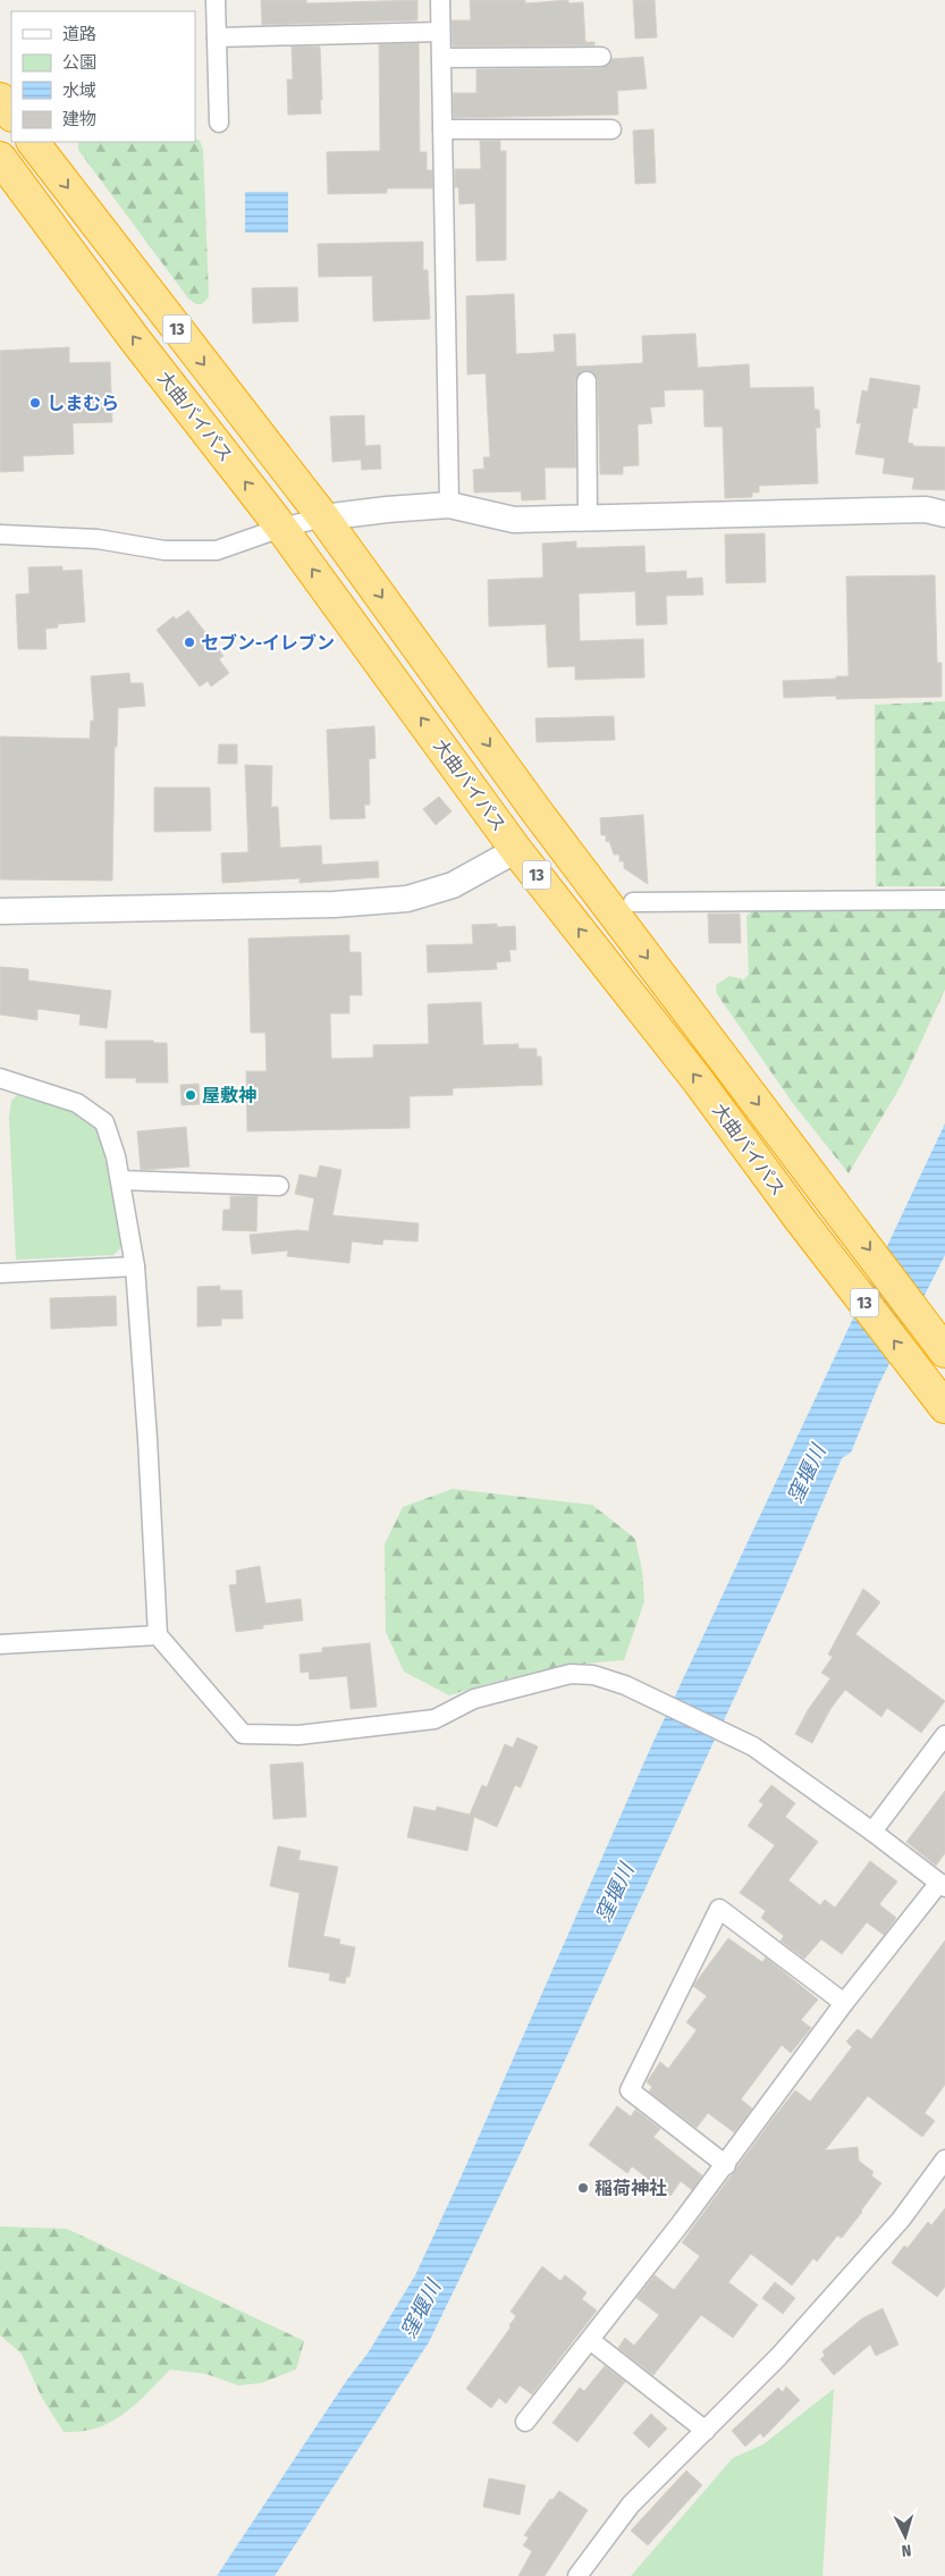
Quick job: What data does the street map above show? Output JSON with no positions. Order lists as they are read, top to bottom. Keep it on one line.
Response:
{"streets":{"highway":["13","大曲バイパス"]},"water":["窪堰川"],"places":["しまむら","セブン-イレブン","屋敷神","稲荷神社"],"legend":["道路","公園","水域","建物"],"north":"bottom"}
